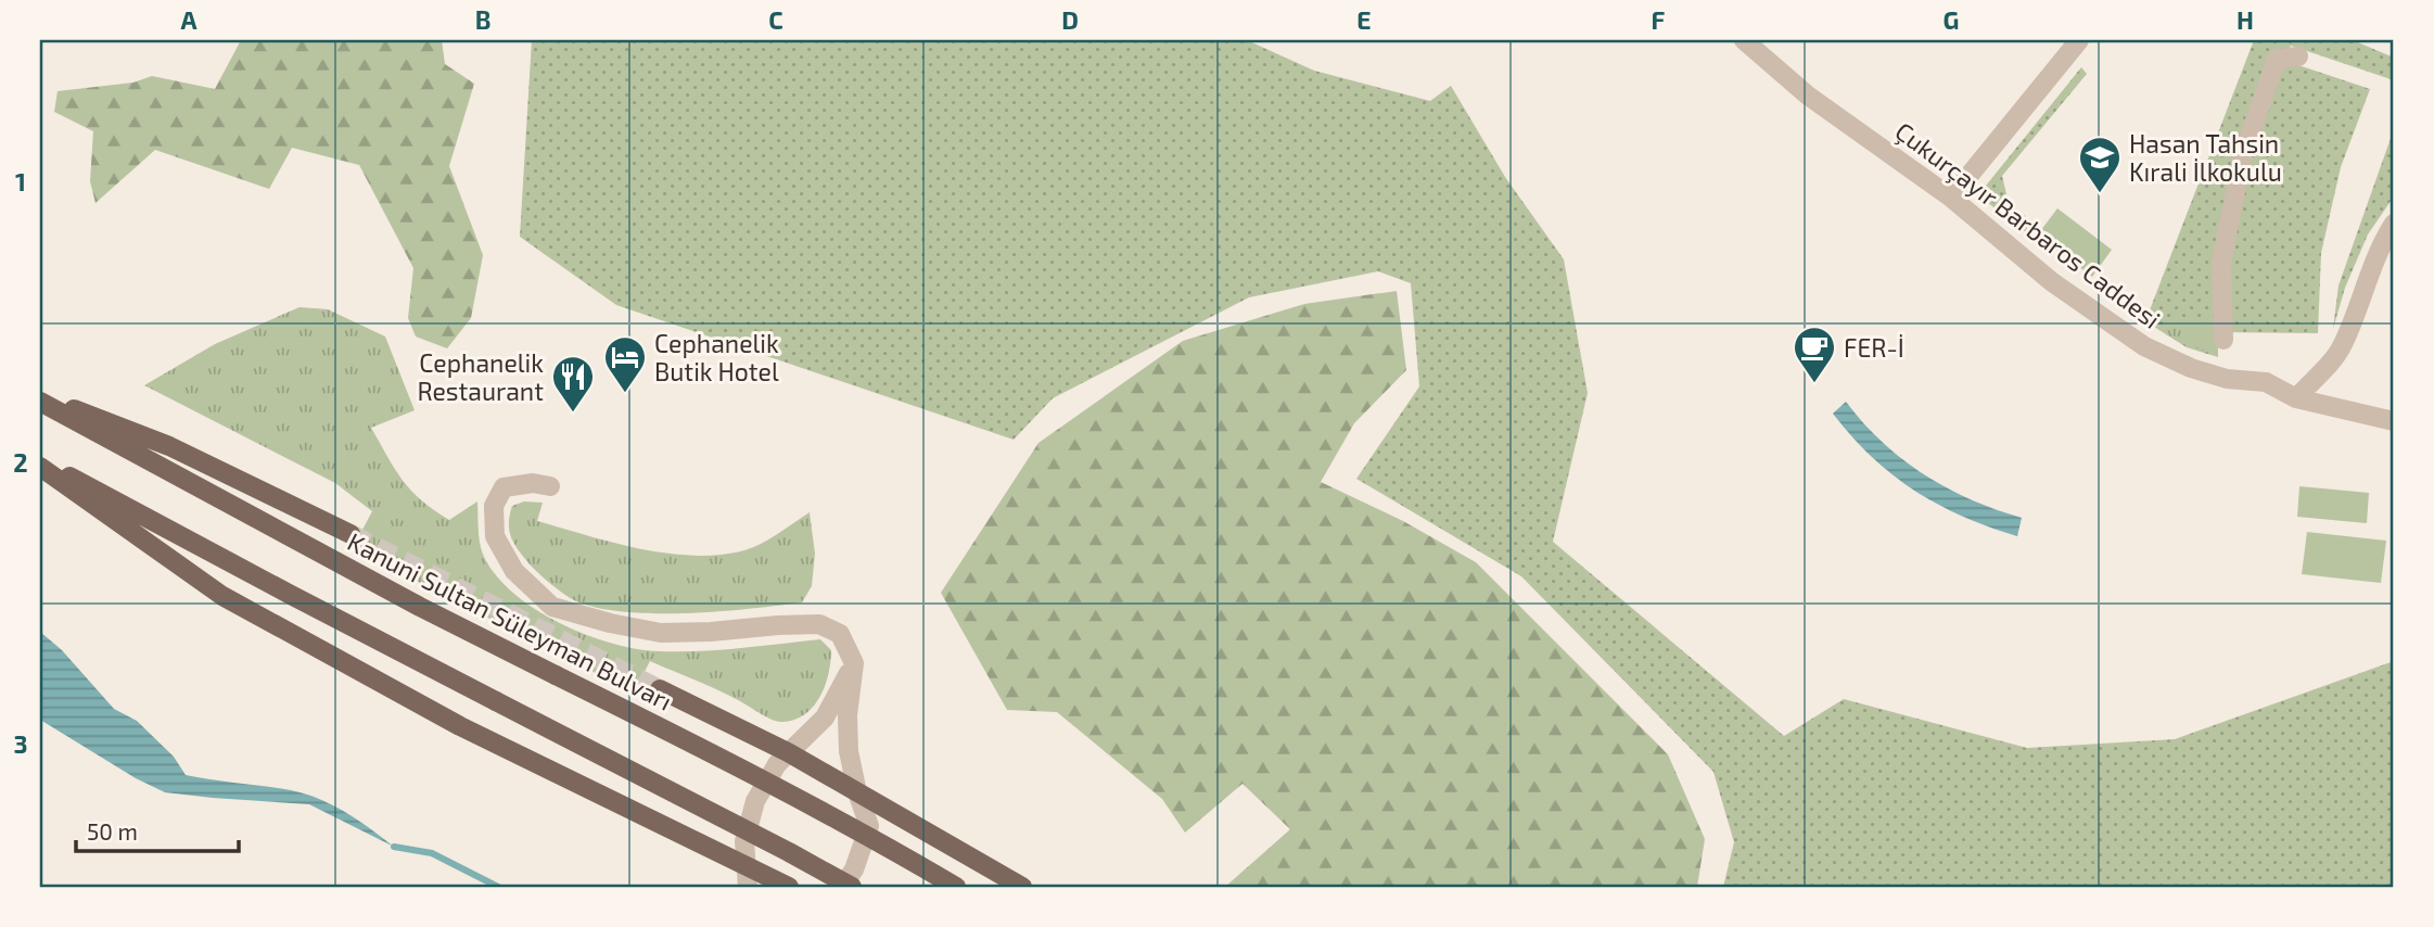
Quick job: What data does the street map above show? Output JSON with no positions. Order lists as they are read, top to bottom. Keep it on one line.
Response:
{"streets":{"main road":["Kanuni Sultan Süleyman Bulvarı"],"street":["Çukurçayır Barbaros Caddesi"]},"places":{"school or university":["Hasan Tahsin Kırali İlkokulu"],"cafe":["FER-İ"],"hotel":["Cephanelik Butik Hotel"],"restaurant":["Cephanelik Restaurant"]},"scale_bar":"50 m","grid":{"columns":["A","B","C","D","E","F","G","H"],"rows":["1","2","3"]}}
